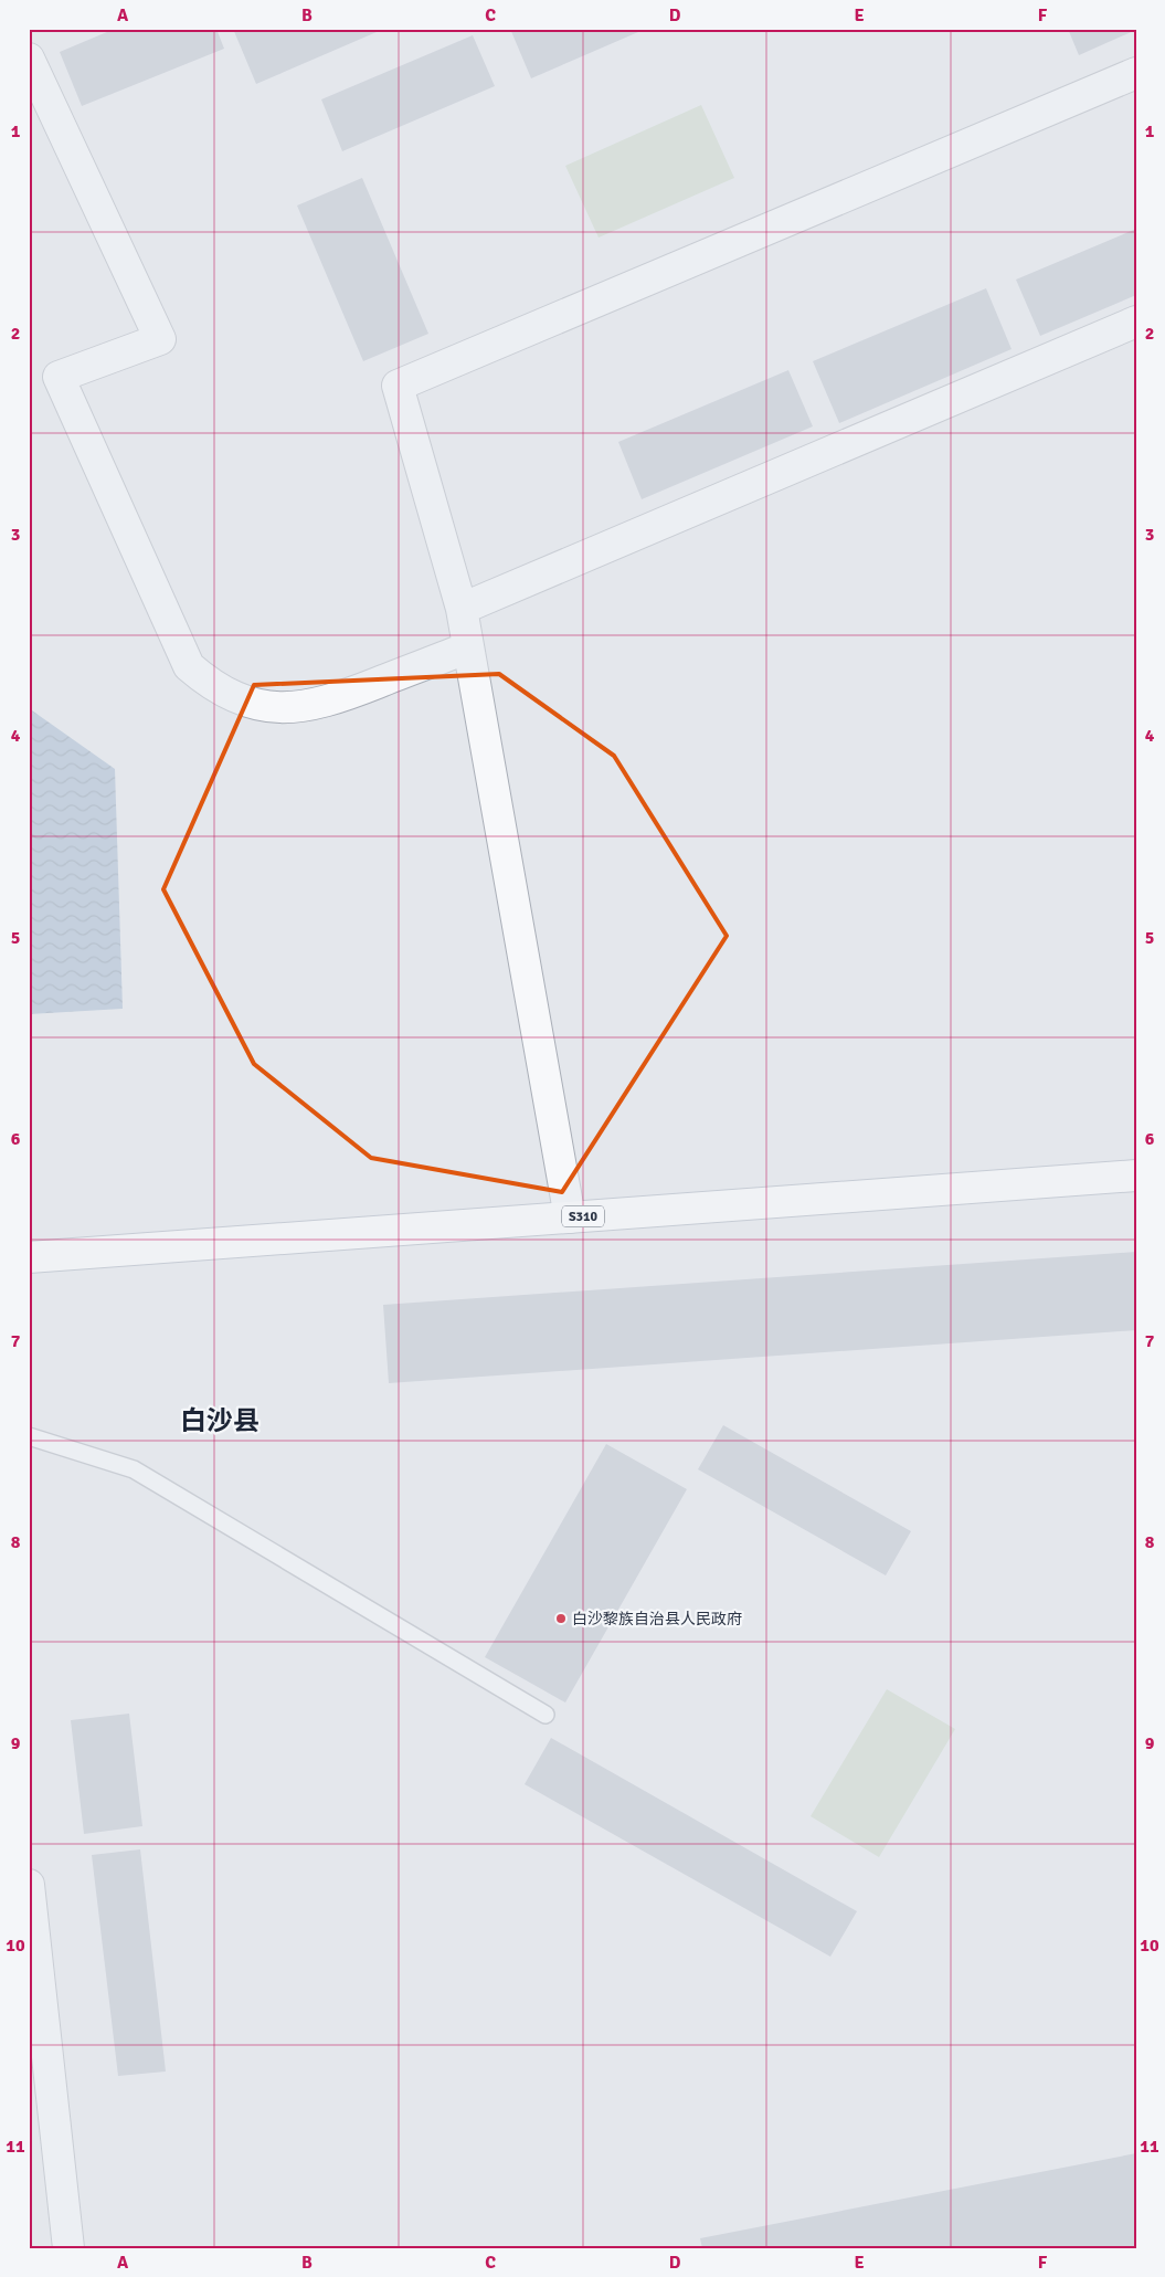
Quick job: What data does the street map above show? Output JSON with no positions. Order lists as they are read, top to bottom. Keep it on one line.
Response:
{"streets":{"main road":["S310"]},"districts":["白沙县"],"places":["白沙黎族自治县人民政府"],"grid":{"columns":["A","B","C","D","E","F"],"rows":["1","2","3","4","5","6","7","8","9","10","11"]}}
